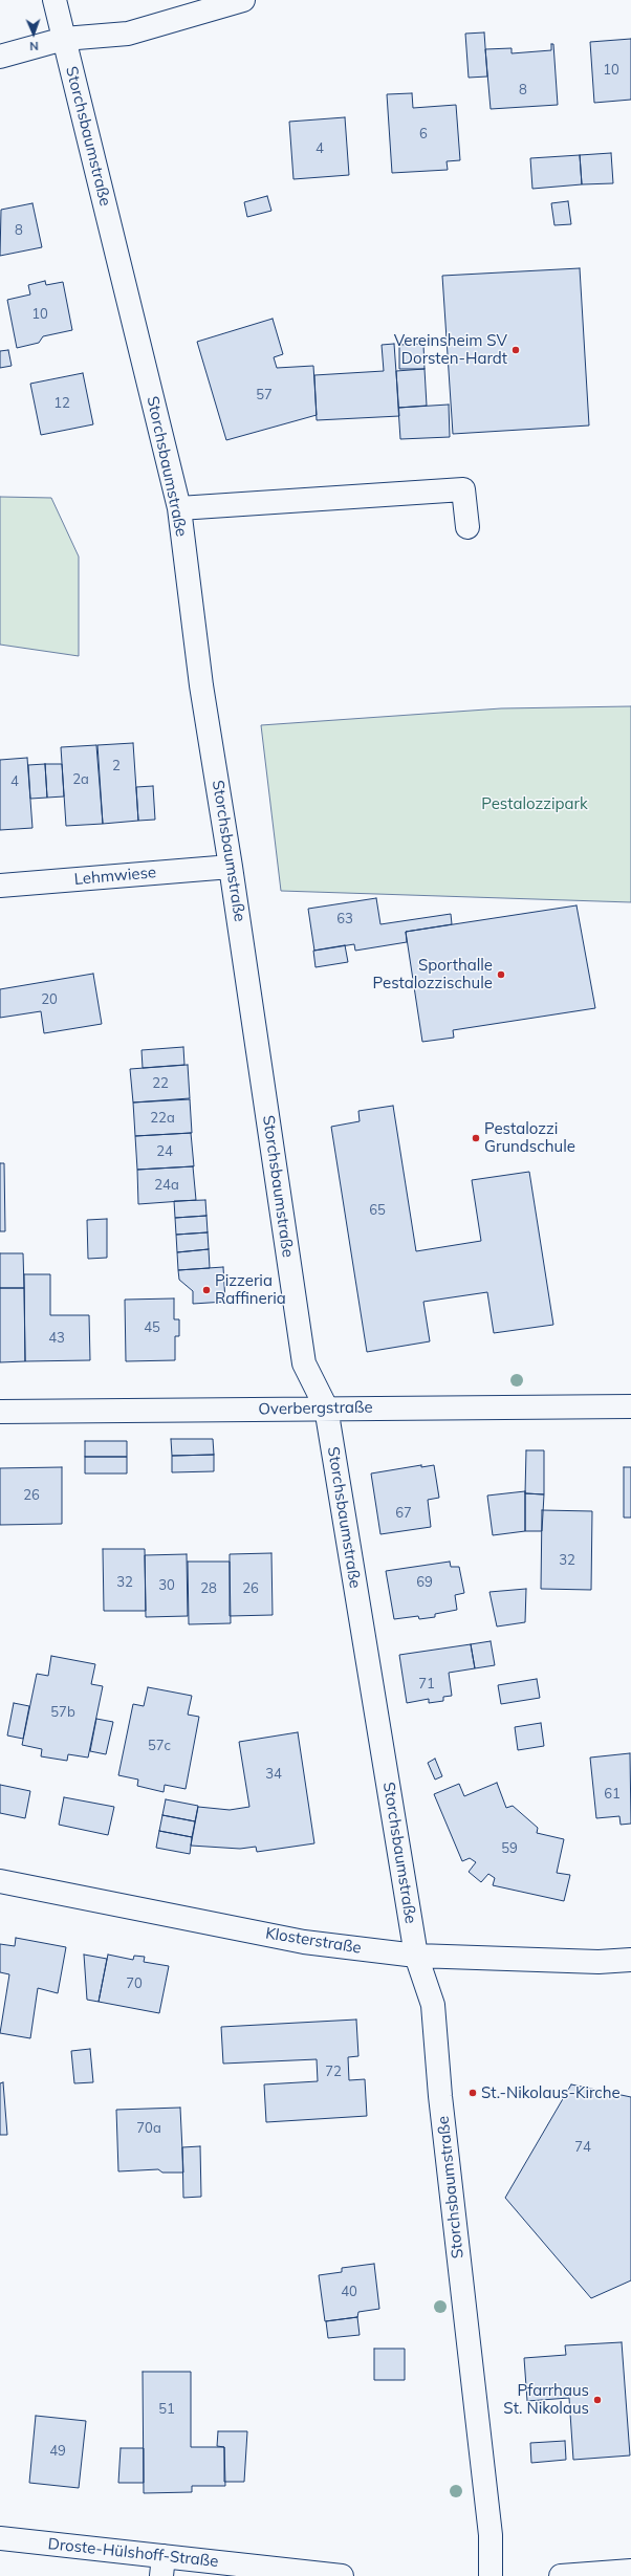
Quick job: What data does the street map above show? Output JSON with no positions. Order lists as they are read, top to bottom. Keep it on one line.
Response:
{"streets":{"street":["Storchsbaumstraße","Lehmwiese","Overbergstraße","Klosterstraße","Droste-Hülshoff-Straße"]},"crossings":[["Storchsbaumstraße","Lehmwiese"],["Storchsbaumstraße","Overbergstraße"],["Storchsbaumstraße","Klosterstraße"]],"parks":["Pestalozzipark"],"places":["Vereinsheim SV Dorsten-Hardt","Sporthalle Pestalozzischule","Pestalozzi Grundschule","Pizzeria Raffineria","St.-Nikolaus-Kirche","Pfarrhaus St. Nikolaus"],"house_numbers":["10","8","6","4","8","10","57","12","2","2a","4","63","20","22","22a","24","24a","65","45","43","26","67","32","32","69","30","28","26","71","57b","57c","34","61","59","70","72","70a","74","40","51","49"],"north":"bottom"}
